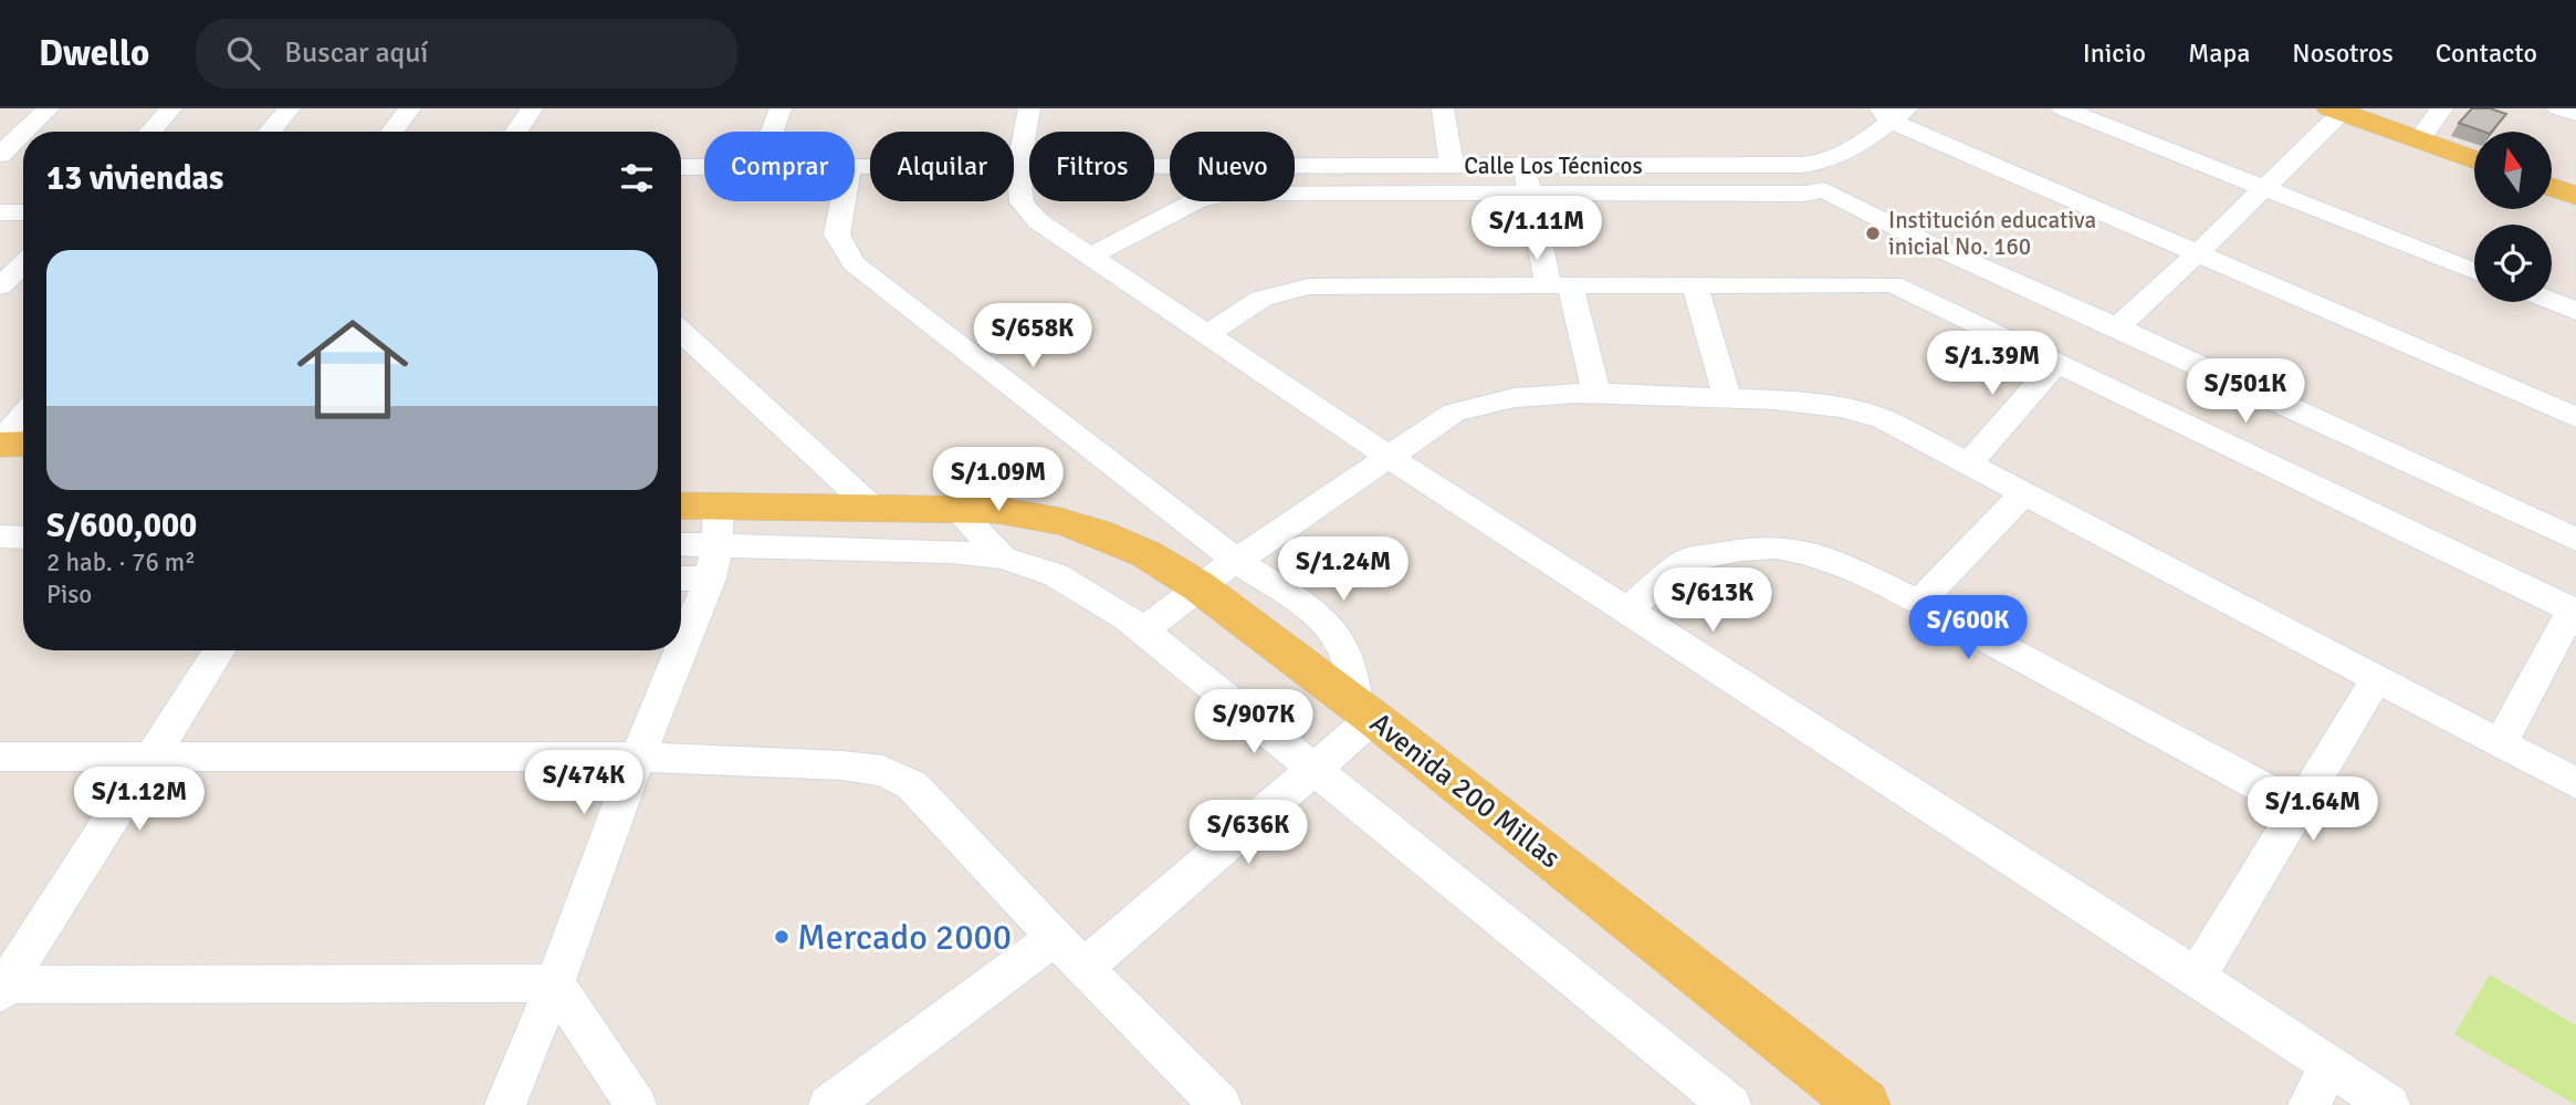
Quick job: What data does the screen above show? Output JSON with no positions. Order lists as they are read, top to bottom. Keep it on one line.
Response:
{"streets":{"main road":["Avenida 200 Millas"],"street":["Calle Los Técnicos"]},"places":["Institución educativa inicial No. 160","Mercado 2000"],"north":"top","page":{"header":"Dwello","search":"Buscar aquí","nav":["Inicio","Mapa","Nosotros","Contacto"],"chip":["Comprar","Alquilar","Filtros","Nuevo"],"heading":"13 viviendas","price":["S/1.11M","S/658K","S/1.39M","S/501K","S/1.09M","S/1.24M","S/613K","S/600K","S/907K","S/474K","S/1.12M","S/1.64M","S/636K"],"list":[{"name":"S/600,000","note":"2 hab. · 76 m² · Piso"}]}}
